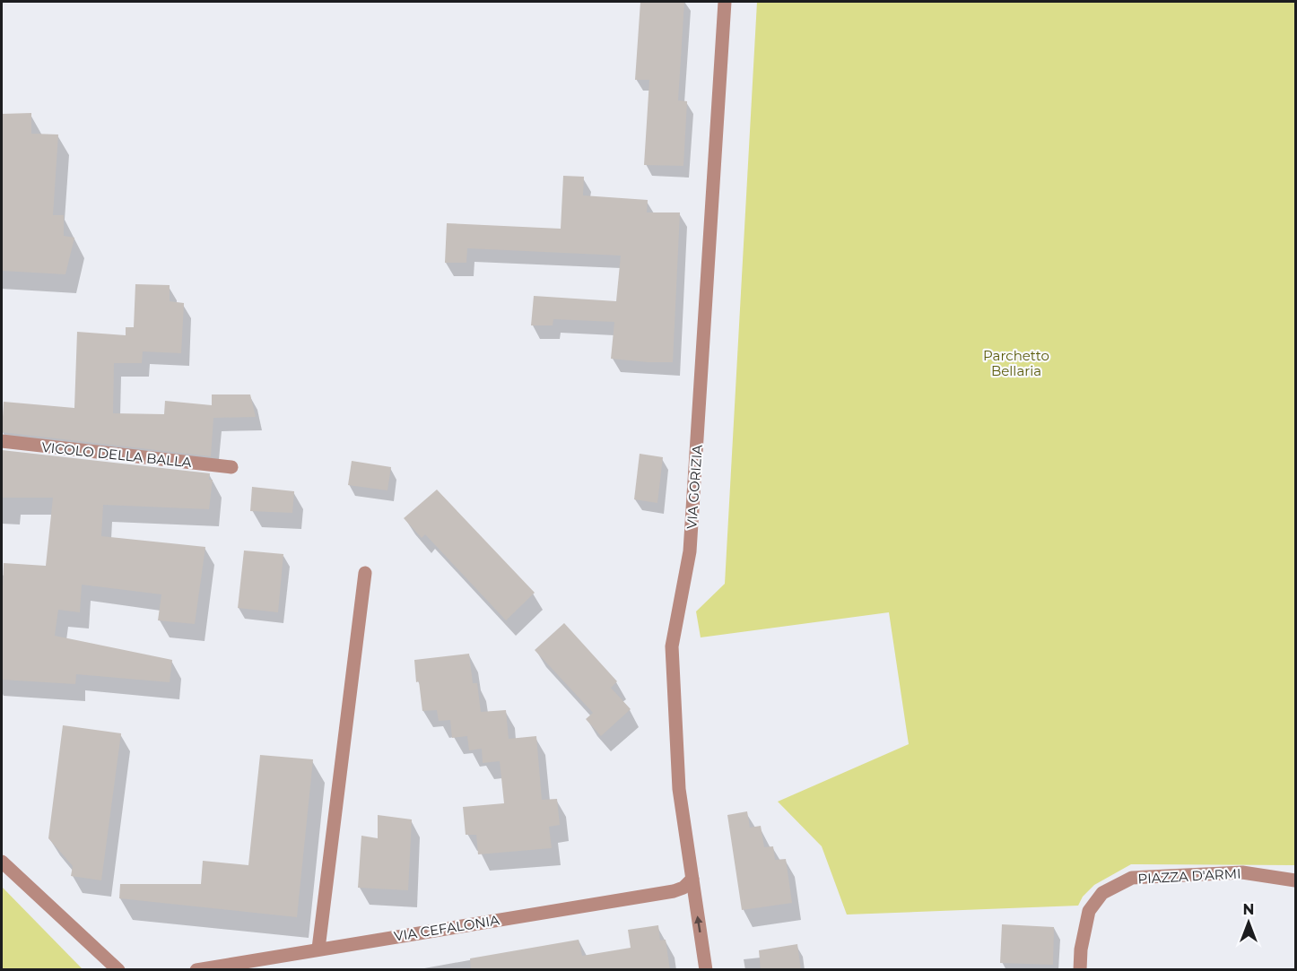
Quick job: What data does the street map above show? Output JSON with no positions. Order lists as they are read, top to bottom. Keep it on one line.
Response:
{"streets":{"street":["VICOLO DELLA BALLA","VIA GORIZIA","PIAZZA D'ARMI","VIA CEFALONIA"]},"crossings":[["VIA GORIZIA","VIA CEFALONIA"]],"parks":["Parchetto Bellaria"],"north":"top"}
